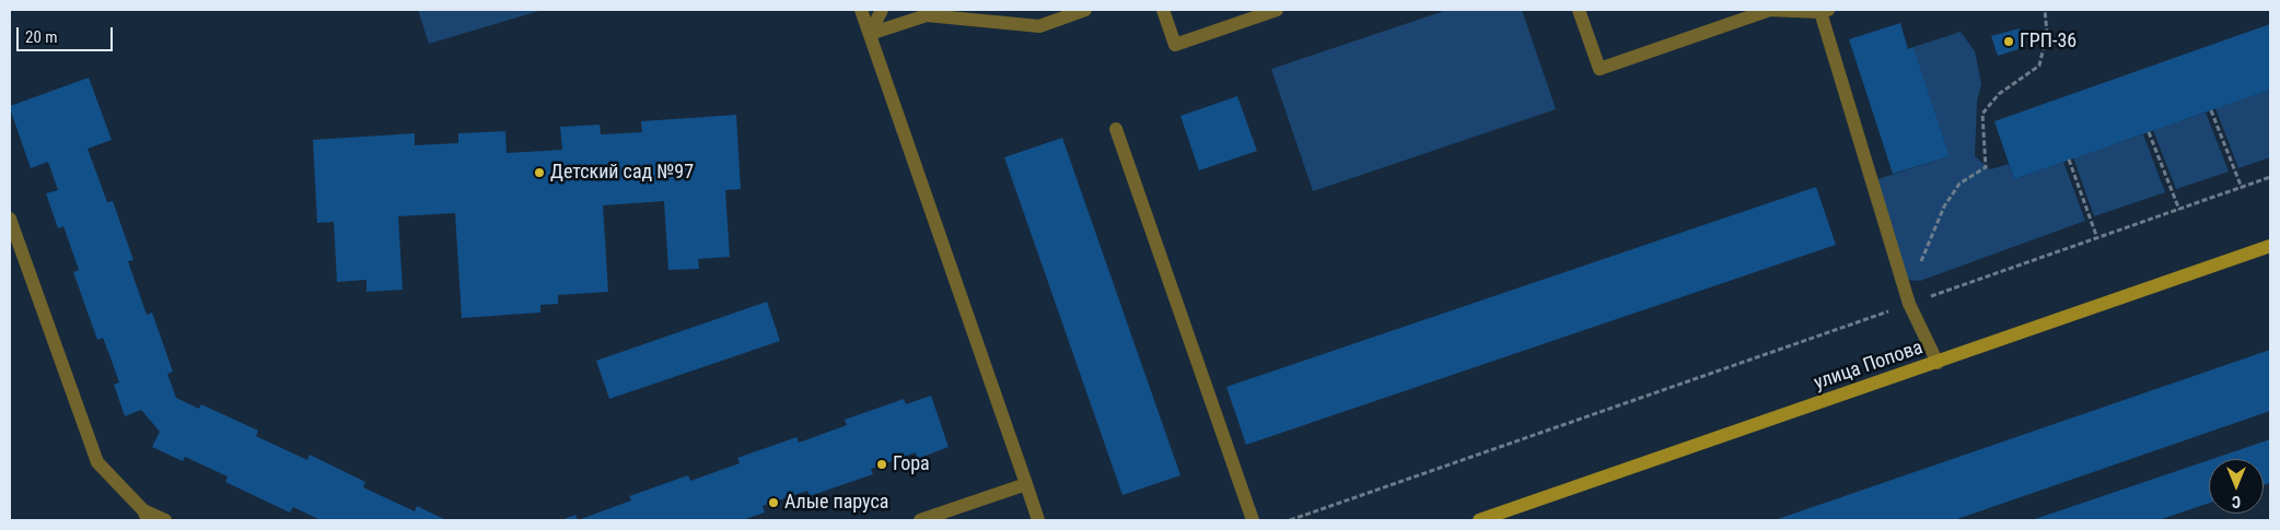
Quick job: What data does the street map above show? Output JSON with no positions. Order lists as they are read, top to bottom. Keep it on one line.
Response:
{"streets":{"street":["улица Попова"]},"places":["ГРП-36","Детский сад №97","Гора","Алые паруса"],"scale_bar":"20 m","north":"bottom"}
